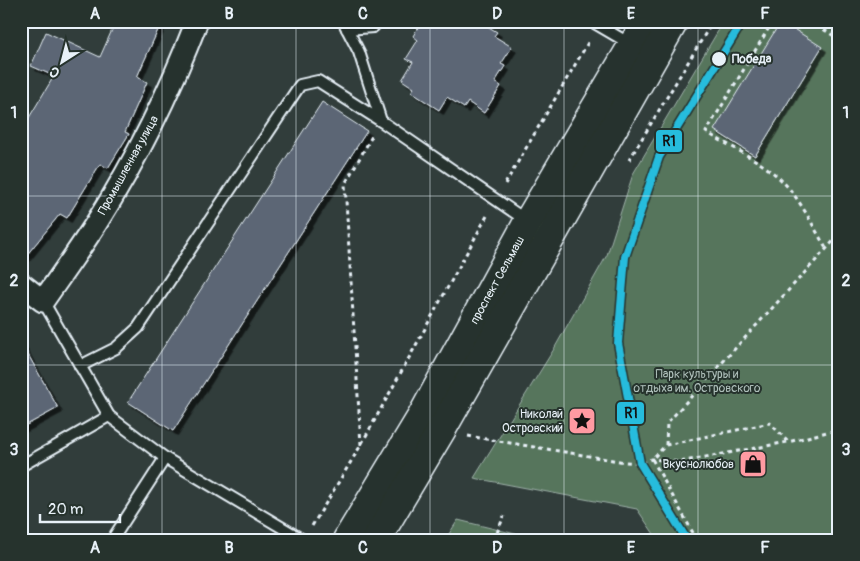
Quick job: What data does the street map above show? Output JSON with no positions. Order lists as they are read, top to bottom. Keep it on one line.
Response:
{"streets":{"main road":["проспект Сельмаш"],"street":["Промышленная улица"]},"parks":["Парк культуры и отдыха им. Островского"],"places":{"other":["Победа"],"place":["Николай Островский"],"shop":["Вкуснолюбов"]},"lines":["transit line R1"],"scale_bar":"20 m","north":"bottom left","grid":{"columns":["A","B","C","D","E","F"],"rows":["1","2","3"]}}
